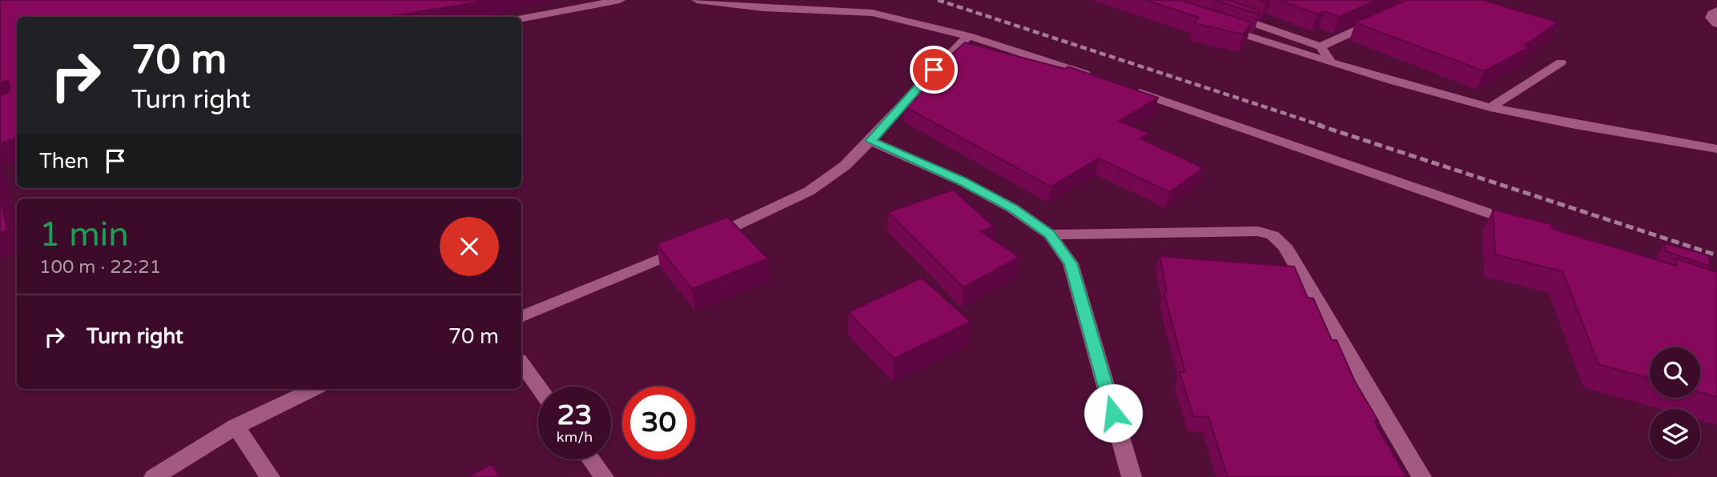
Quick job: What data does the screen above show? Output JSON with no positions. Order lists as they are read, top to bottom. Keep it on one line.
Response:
{"page":{"turn":["70 m","Turn right"],"then":"Then","heading":["1 min","100 m · 22:21"],"list":[{"name":"Turn right","value":"70 m"}],"speed":"23 km/h","limit":"30"}}
